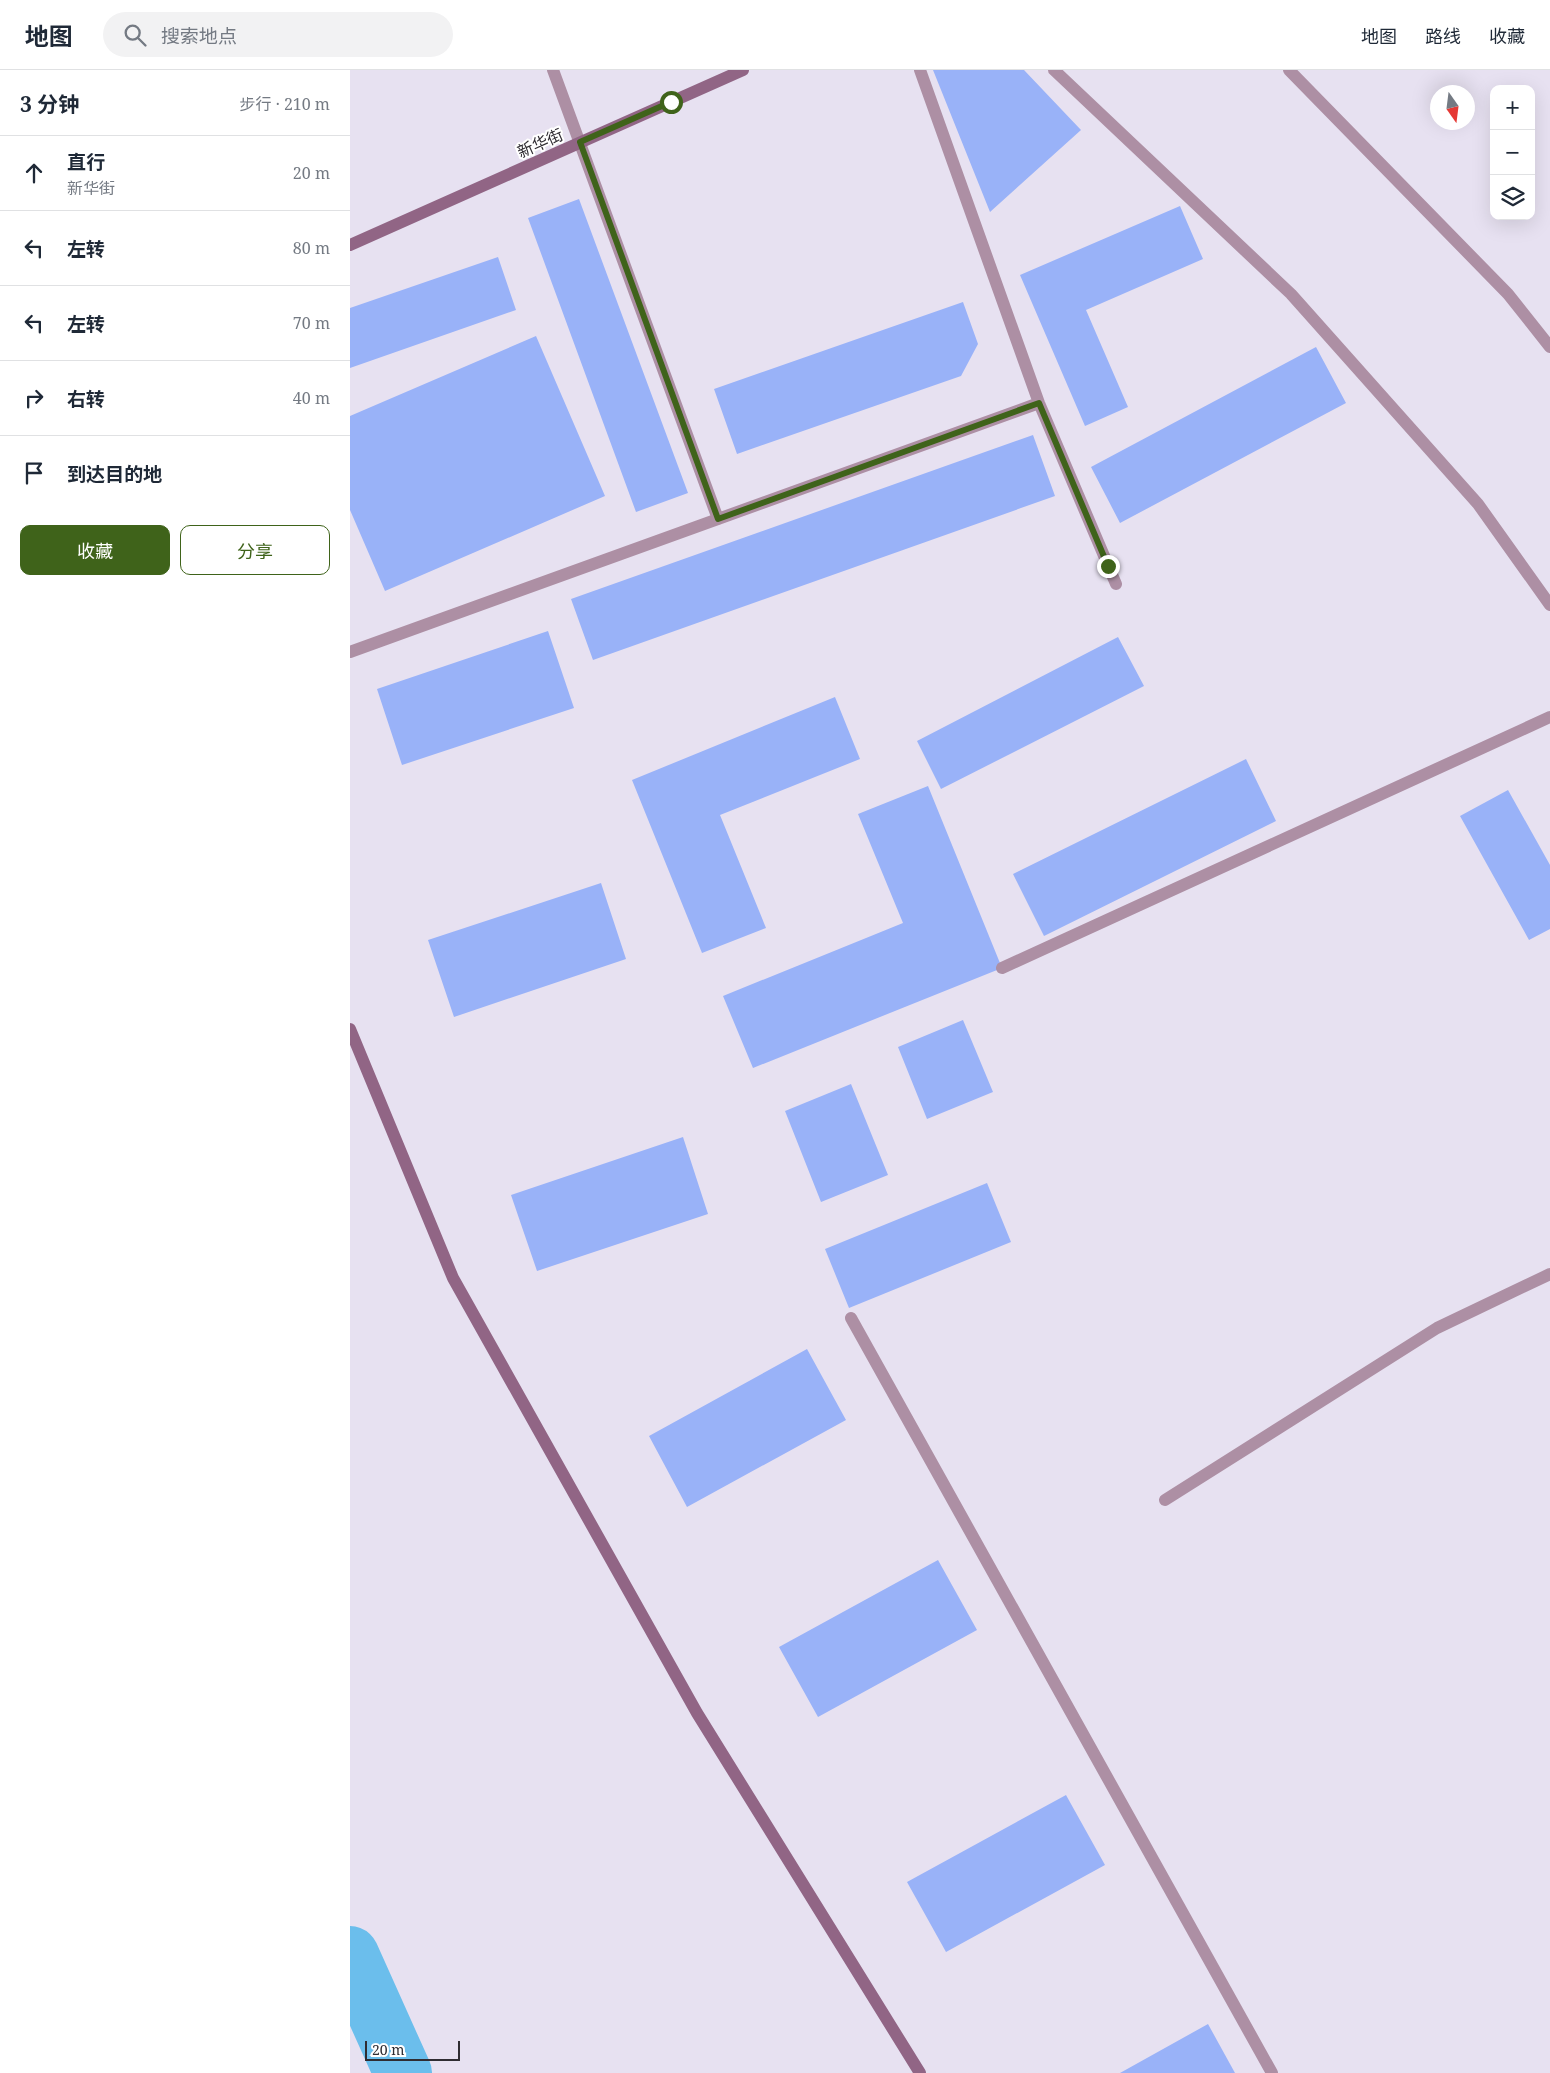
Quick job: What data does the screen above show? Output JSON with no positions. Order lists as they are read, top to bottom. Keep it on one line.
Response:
{"streets":{"street":["新华街"]},"scale_bar":"20 m","north":"bottom","page":{"header":"地图","search":"搜索地点","nav":["地图","路线","收藏"],"heading":["3 分钟","步行 · 210 m"],"map_buttons":["+","−"],"list":[["直行","新华街","20 m"],["左转","80 m"],["左转","70 m"],["右转","40 m"],"到达目的地"],"buttons":["收藏","分享"],"scale":"20 m"}}
